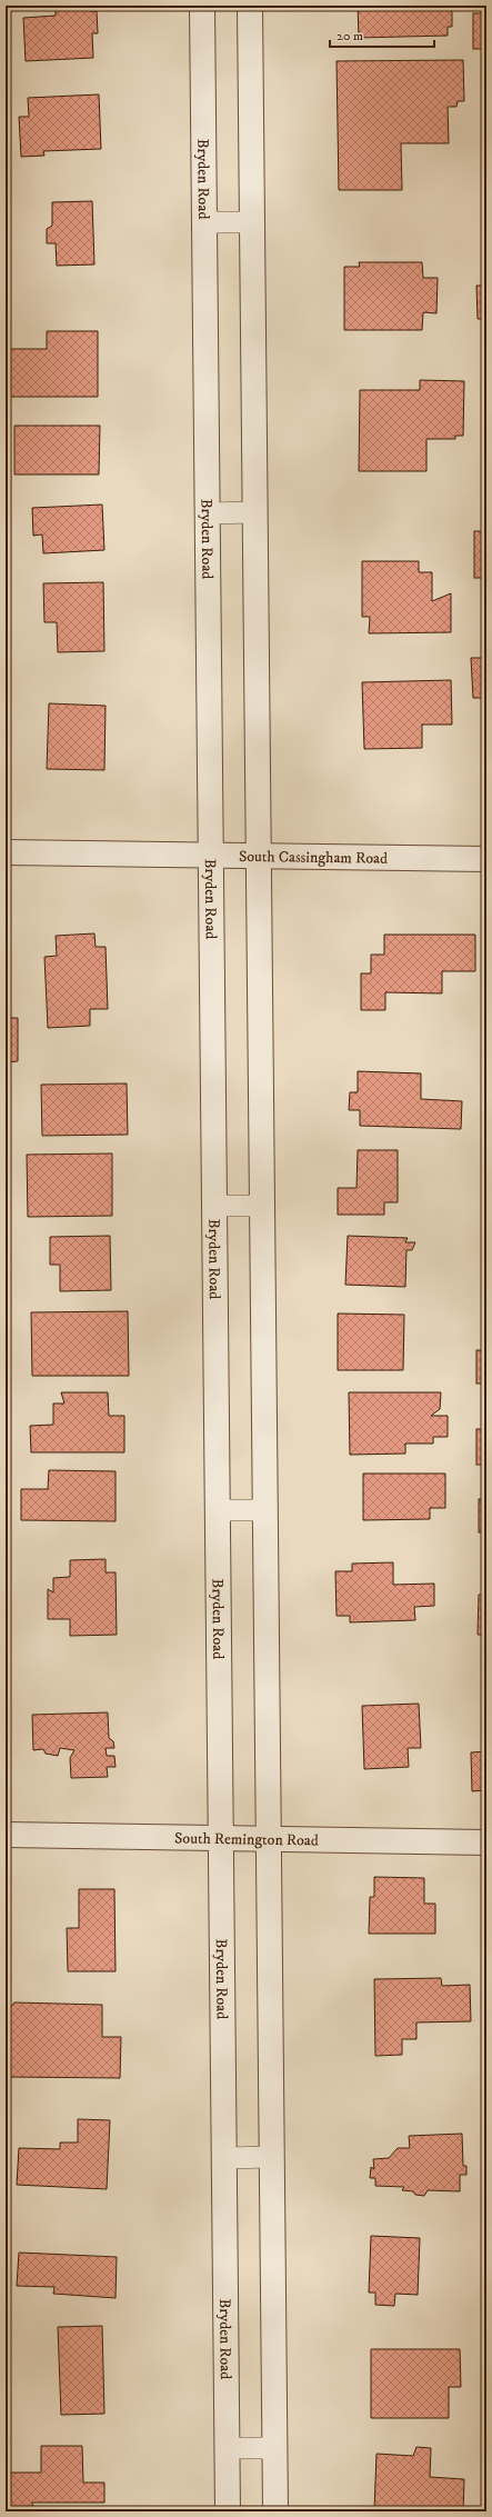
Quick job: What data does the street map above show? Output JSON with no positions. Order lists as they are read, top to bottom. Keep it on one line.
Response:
{"streets":{"street":["Bryden Road","South Cassingham Road","South Remington Road"]},"crossings":[["Bryden Road","South Cassingham Road"],["Bryden Road","South Remington Road"]],"scale_bar":"20 m"}
